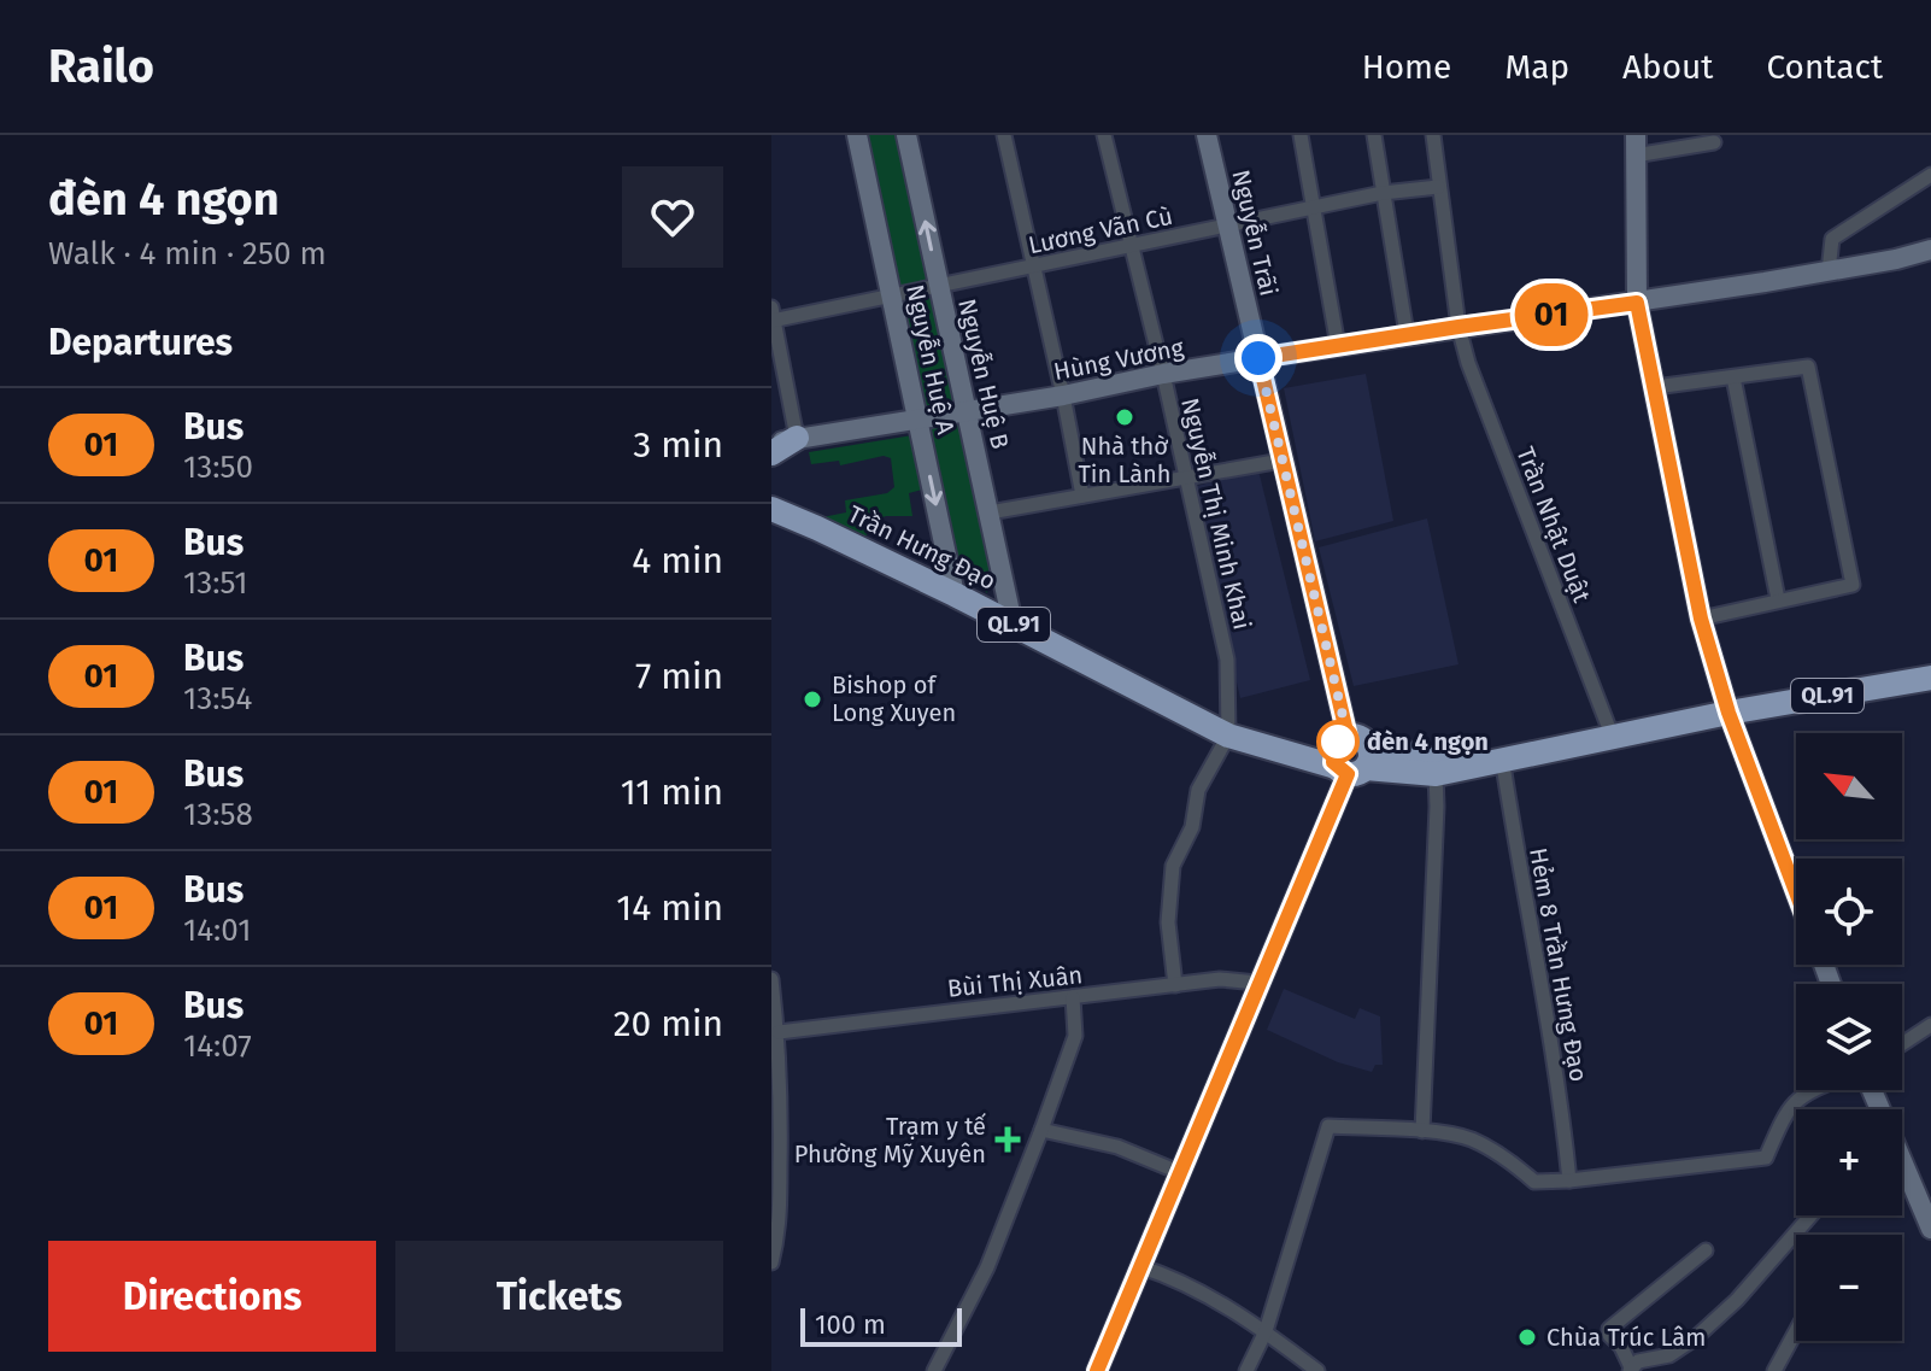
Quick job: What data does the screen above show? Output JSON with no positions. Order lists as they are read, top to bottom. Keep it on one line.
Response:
{"streets":{"highway":["Trần Hưng Đạo","QL.91"],"street":["Lương Vãn Cù","Nguyễn Trãi","Nguyễn Huệ A","Hùng Vương","Nguyễn Huệ B","Nguyễn Thị Minh Khai","Trần Nhật Duật","Hẻm 8 Trần Hưng Đạo","Bùi Thị Xuân"]},"crossings":[["Lương Vãn Cù","Nguyễn Trãi"],["Lương Vãn Cù","Nguyễn Huệ A"],["Lương Vãn Cù","Nguyễn Huệ B"],["Lương Vãn Cù","Nguyễn Thị Minh Khai"],["Lương Vãn Cù","Trần Nhật Duật"],["Nguyễn Trãi","Hùng Vương"],["Nguyễn Trãi","Trần Hưng Đạo"],["Nguyễn Huệ A","Hùng Vương"],["Nguyễn Huệ A","Trần Hưng Đạo"],["Hùng Vương","Nguyễn Huệ B"],["Hùng Vương","Nguyễn Thị Minh Khai"],["Hùng Vương","Trần Nhật Duật"],["Nguyễn Huệ B","Trần Hưng Đạo"],["Nguyễn Thị Minh Khai","Trần Hưng Đạo"],["Trần Nhật Duật","Trần Hưng Đạo"],["Trần Hưng Đạo","QL.91"],["Trần Hưng Đạo","Hẻm 8 Trần Hưng Đạo"]],"places":{"other":["Nhà thờ Tin Lành","Bishop of Long Xuyen","đèn 4 ngọn","Chùa Trúc Lâm"],"health":["Trạm y tế Phường Mỹ Xuyên"]},"lines":["bus line 01"],"scale_bar":"100 m","north":"top left","page":{"header":"Railo","nav":["Home","Map","About","Contact"],"heading":[["đèn 4 ngọn","Walk · 4 min · 250 m"],"Departures"],"on_map":"01","list":[{"mark":"01","name":"Bus","note":"13:50","value":"3 min"},{"mark":"01","name":"Bus","note":"13:51","value":"4 min"},{"mark":"01","name":"Bus","note":"13:54","value":"7 min"},{"mark":"01","name":"Bus","note":"13:58","value":"11 min"},{"mark":"01","name":"Bus","note":"14:01","value":"14 min"},{"mark":"01","name":"Bus","note":"14:07","value":"20 min"}],"map_buttons":["+","−"],"buttons":["Directions","Tickets"],"scale":"100 m"}}
